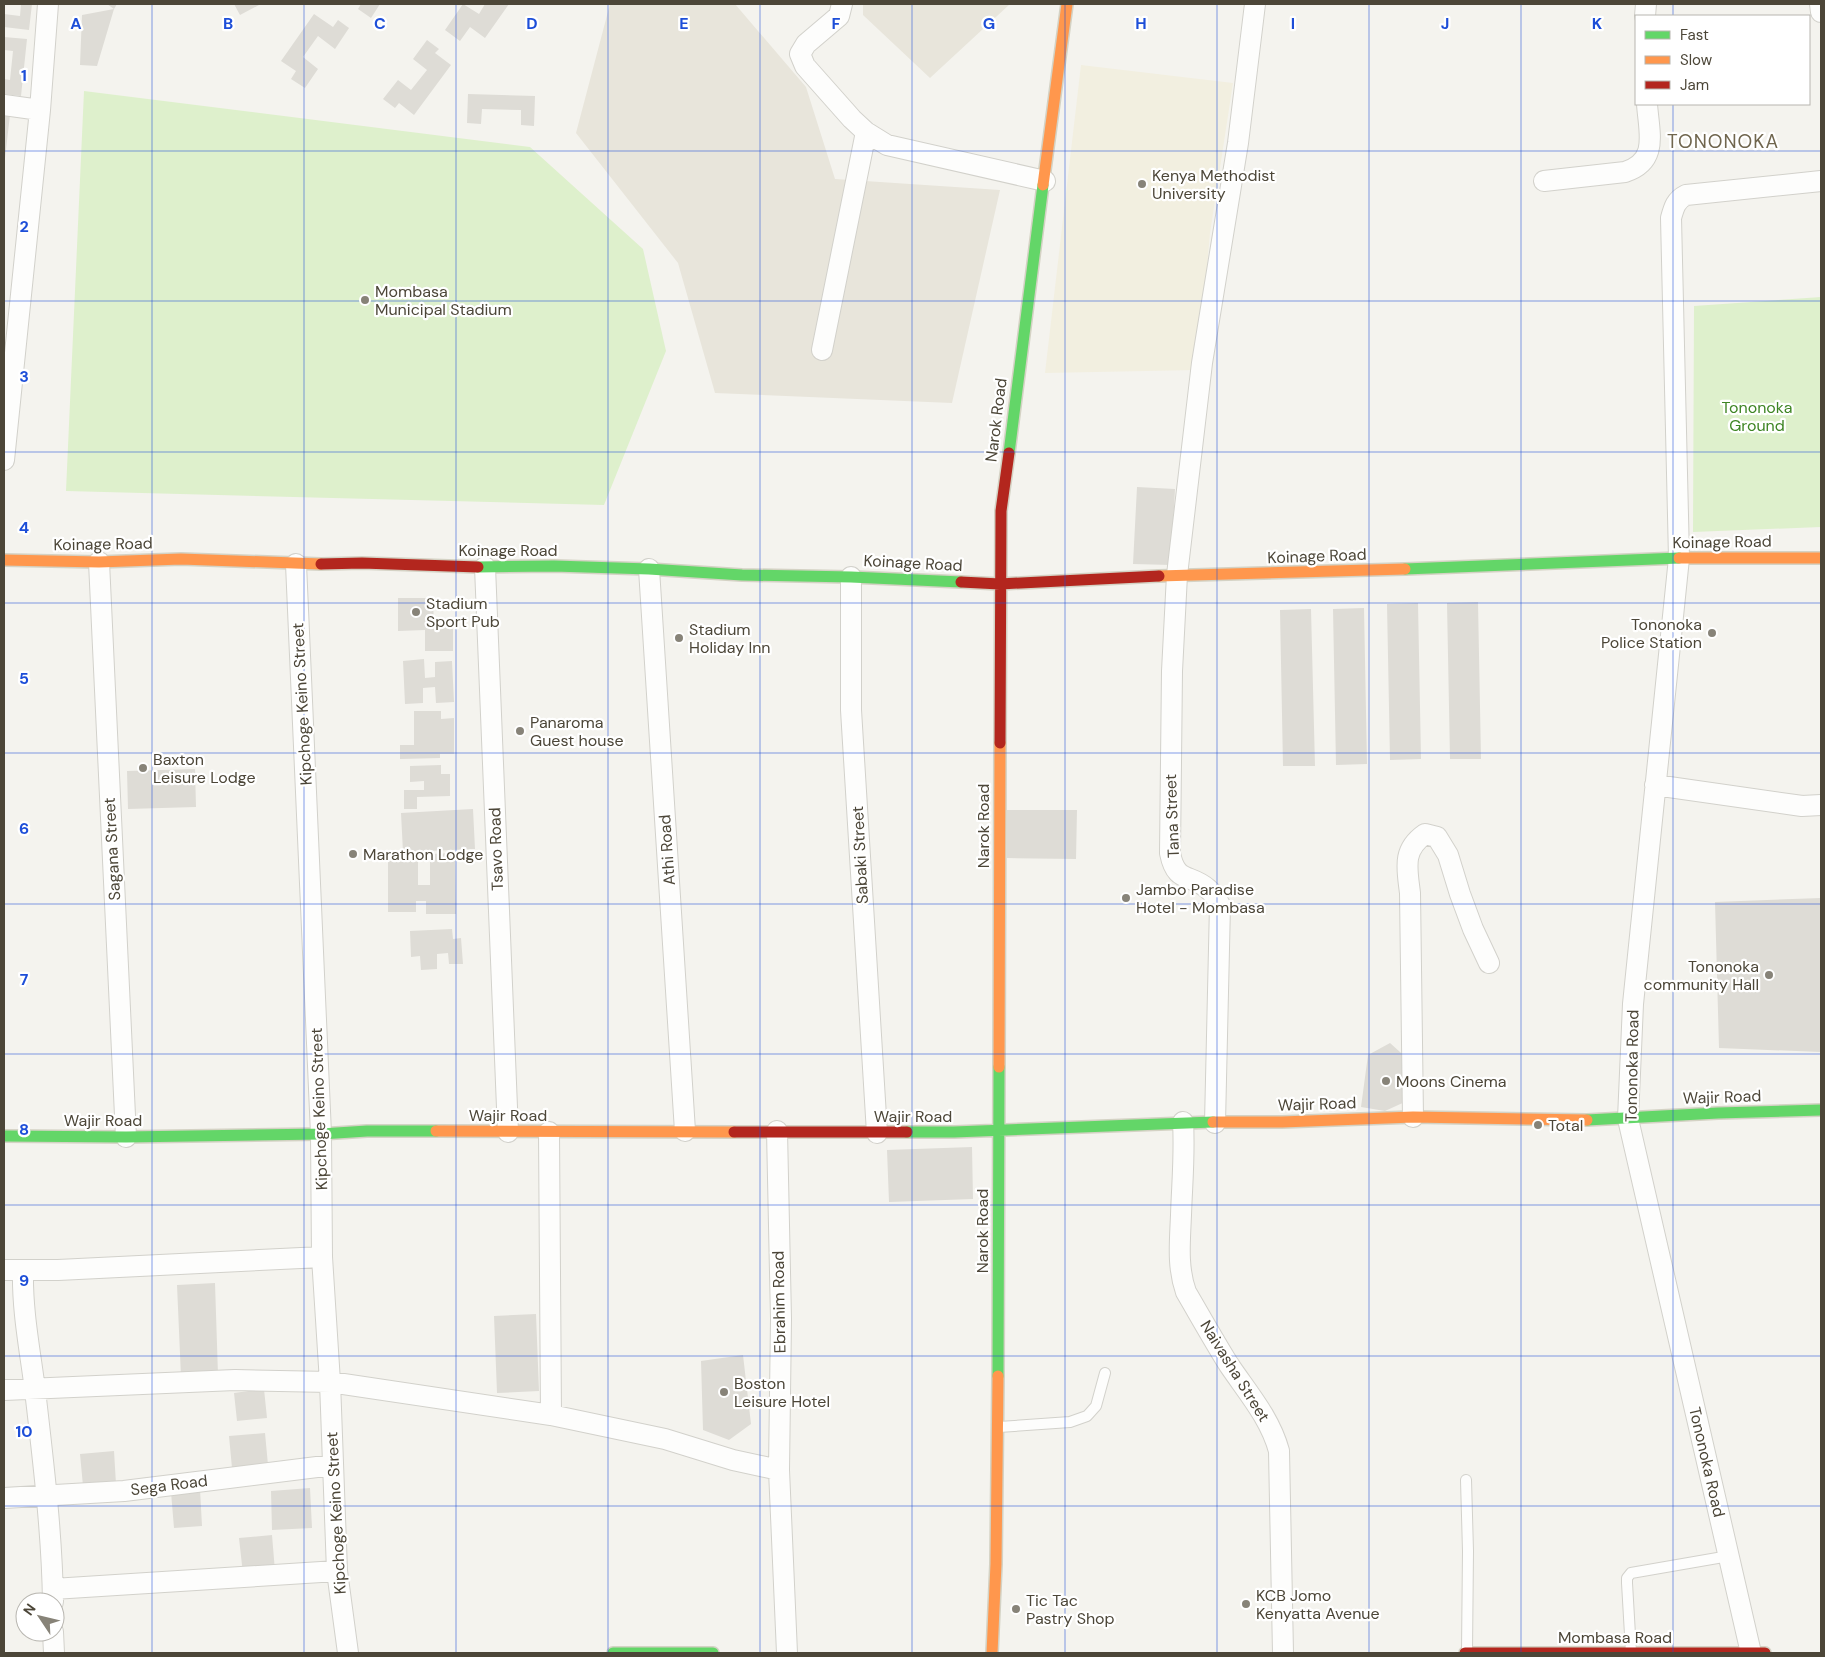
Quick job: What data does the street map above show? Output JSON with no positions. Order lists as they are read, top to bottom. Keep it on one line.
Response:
{"streets":{"main road":["Narok Road","Koinage Road","Wajir Road","Mombasa Road"],"street":["Kipchoge Keino Street","Tana Street","Sagana Street","Tsavo Road","Athi Road","Sabaki Street","Tononoka Road","Ebrahim Road","Naivasha Street","Sega Road"]},"crossings":[["Narok Road","Koinage Road"],["Narok Road","Wajir Road"],["Koinage Road","Kipchoge Keino Street"],["Koinage Road","Tana Street"],["Koinage Road","Sagana Street"],["Koinage Road","Tsavo Road"],["Koinage Road","Athi Road"],["Koinage Road","Sabaki Street"],["Koinage Road","Tononoka Road"],["Kipchoge Keino Street","Wajir Road"],["Kipchoge Keino Street","Sega Road"],["Tana Street","Wajir Road"],["Sagana Street","Wajir Road"],["Tsavo Road","Wajir Road"],["Athi Road","Wajir Road"],["Sabaki Street","Wajir Road"],["Tononoka Road","Wajir Road"],["Tononoka Road","Mombasa Road"],["Wajir Road","Ebrahim Road"],["Wajir Road","Naivasha Street"]],"districts":["TONONOKA"],"parks":["Tononoka Ground"],"places":["Kenya Methodist University","Mombasa Municipal Stadium","Stadium Sport Pub","Tononoka Police Station","Stadium Holiday Inn","Panaroma Guest house","Baxton Leisure Lodge","Marathon Lodge","Jambo Paradise Hotel - Mombasa","Tononoka community Hall","Moons Cinema","Total","Boston Leisure Hotel","KCB Jomo Kenyatta Avenue","Tic Tac Pastry Shop"],"legend":["Fast","Slow","Jam"],"north":"top left","grid":{"columns":["A","B","C","D","E","F","G","H","I","J","K"],"rows":["1","2","3","4","5","6","7","8","9","10"]}}
